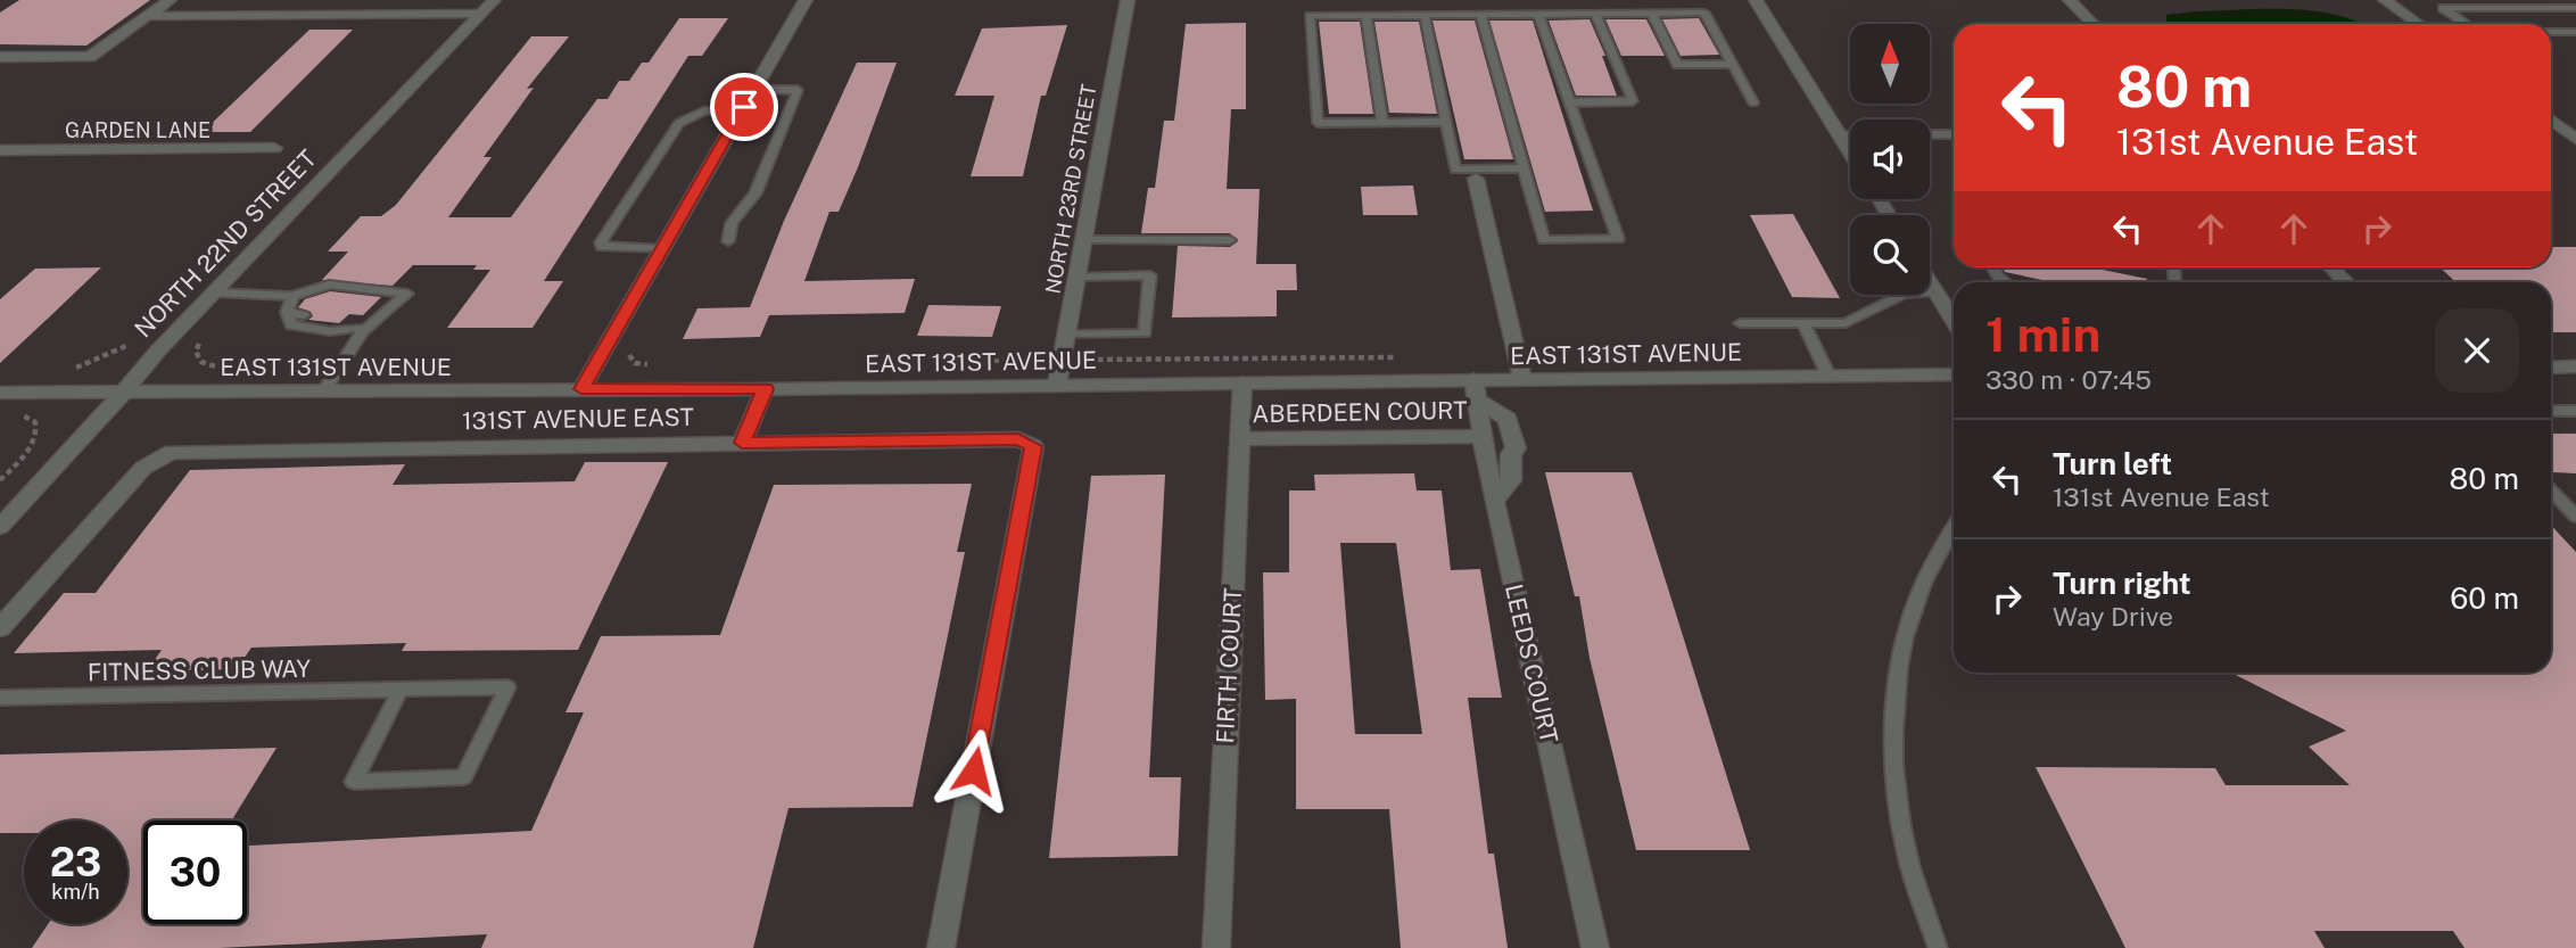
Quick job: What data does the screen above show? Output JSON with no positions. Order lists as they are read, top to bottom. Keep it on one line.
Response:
{"streets":{"street":["GARDEN LANE","NORTH 23RD STREET","NORTH 22ND STREET","EAST 131ST AVENUE","ABERDEEN COURT","131ST AVENUE EAST","LEEDS COURT","FIRTH COURT"],"lane":["FITNESS CLUB WAY"]},"crossings":[["NORTH 23RD STREET","EAST 131ST AVENUE"],["NORTH 22ND STREET","EAST 131ST AVENUE"],["EAST 131ST AVENUE","LEEDS COURT"],["EAST 131ST AVENUE","FIRTH COURT"],["ABERDEEN COURT","LEEDS COURT"],["ABERDEEN COURT","FIRTH COURT"]],"north":"top","page":{"turn":["80 m","131st Avenue East"],"heading":["1 min","330 m · 07:45"],"list":[{"name":"Turn left","note":"131st Avenue East","value":"80 m"},{"name":"Turn right","note":"Way Drive","value":"60 m"}],"speed":"23 km/h","limit":"30"}}
